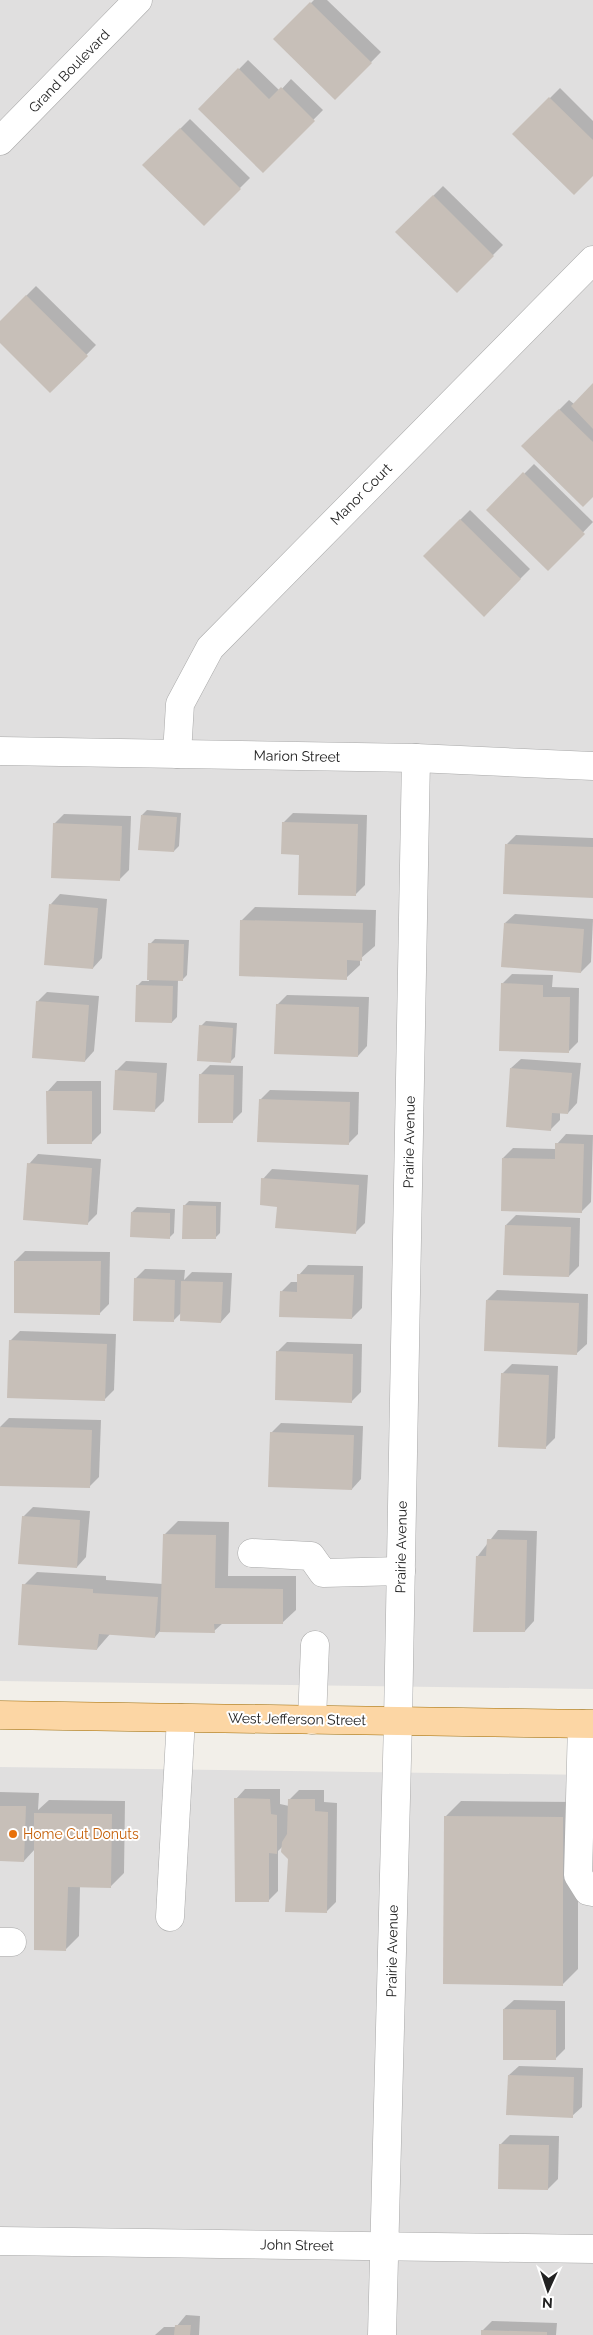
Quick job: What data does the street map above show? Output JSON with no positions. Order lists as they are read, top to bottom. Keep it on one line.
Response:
{"streets":{"main road":["West Jefferson Street"],"street":["Grand Boulevard","Manor Court","Marion Street","Prairie Avenue","John Street"]},"crossings":[["Manor Court","Marion Street"],["Marion Street","Prairie Avenue"],["Prairie Avenue","West Jefferson Street"],["Prairie Avenue","John Street"]],"places":["Home Cut Donuts"],"north":"bottom"}
